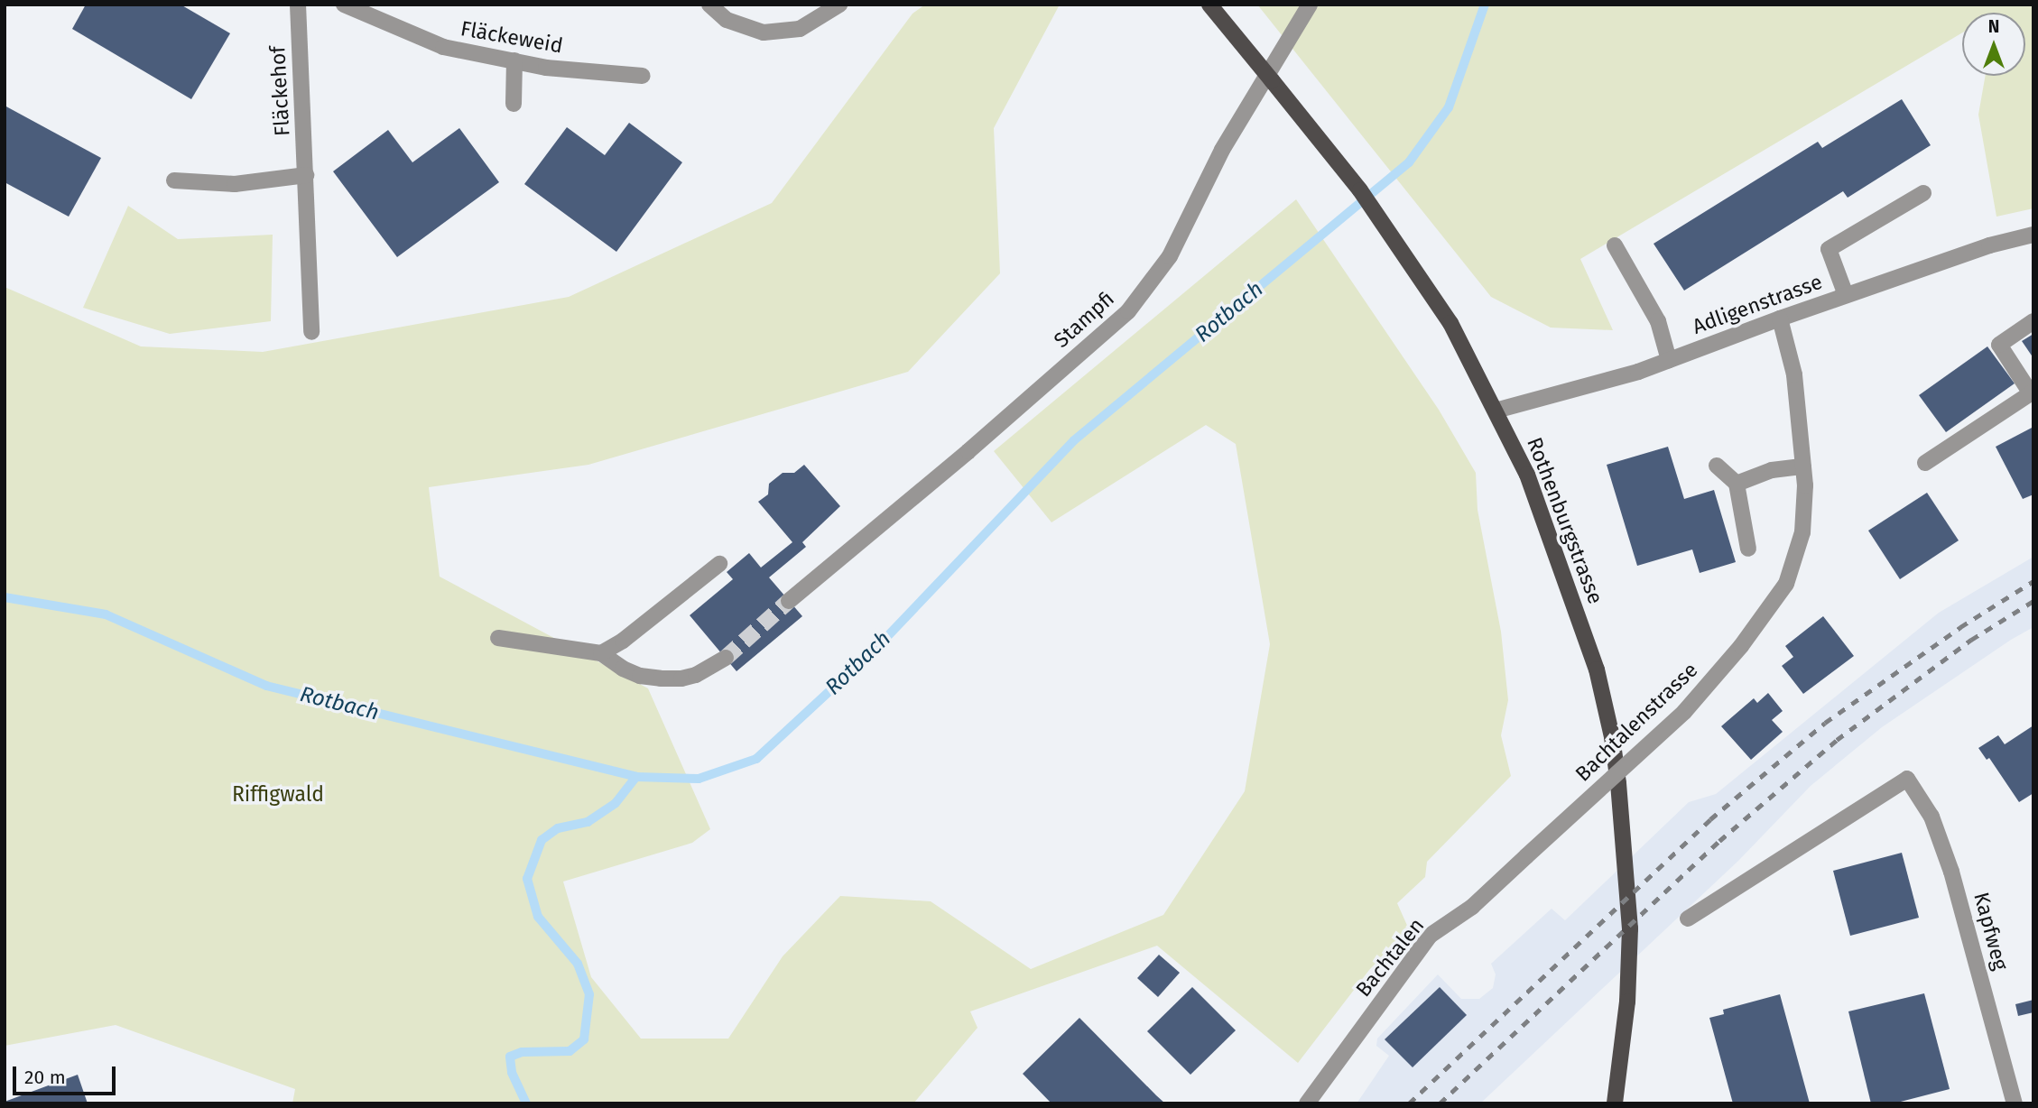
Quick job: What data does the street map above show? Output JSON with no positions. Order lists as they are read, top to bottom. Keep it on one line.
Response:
{"streets":{"main road":["Rothenburgstrasse"],"street":["Fläckeweid","Fläckehof","Adligenstrasse","Stampfi","Bachtalenstrasse","Kapfweg","Bachtalen"]},"crossings":[["Adligenstrasse","Rothenburgstrasse"],["Adligenstrasse","Bachtalenstrasse"],["Bachtalenstrasse","Bachtalen"]],"water":["Rotbach"],"parks":["Riffigwald"],"scale_bar":"20 m","north":"top"}
